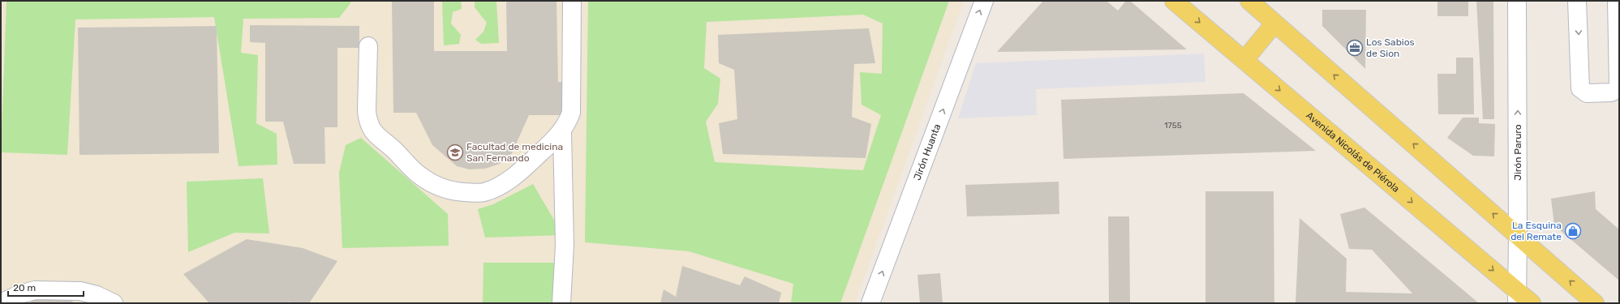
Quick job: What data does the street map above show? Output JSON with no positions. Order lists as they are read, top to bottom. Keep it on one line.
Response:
{"streets":{"main road":["Avenida Nicolás de Piérola"],"street":["Jirón Huanta","Jirón Paruro"]},"crossings":[["Avenida Nicolás de Piérola","Jirón Paruro"]],"one_way":["Jirón Huanta","Jirón Paruro"],"places":{"office":["Los Sabios de Sion"],"school or university":["Facultad de medicina San Fernando"],"shop":["La Esquina del Remate"]},"house_numbers":["1755"],"scale_bar":"20 m"}
